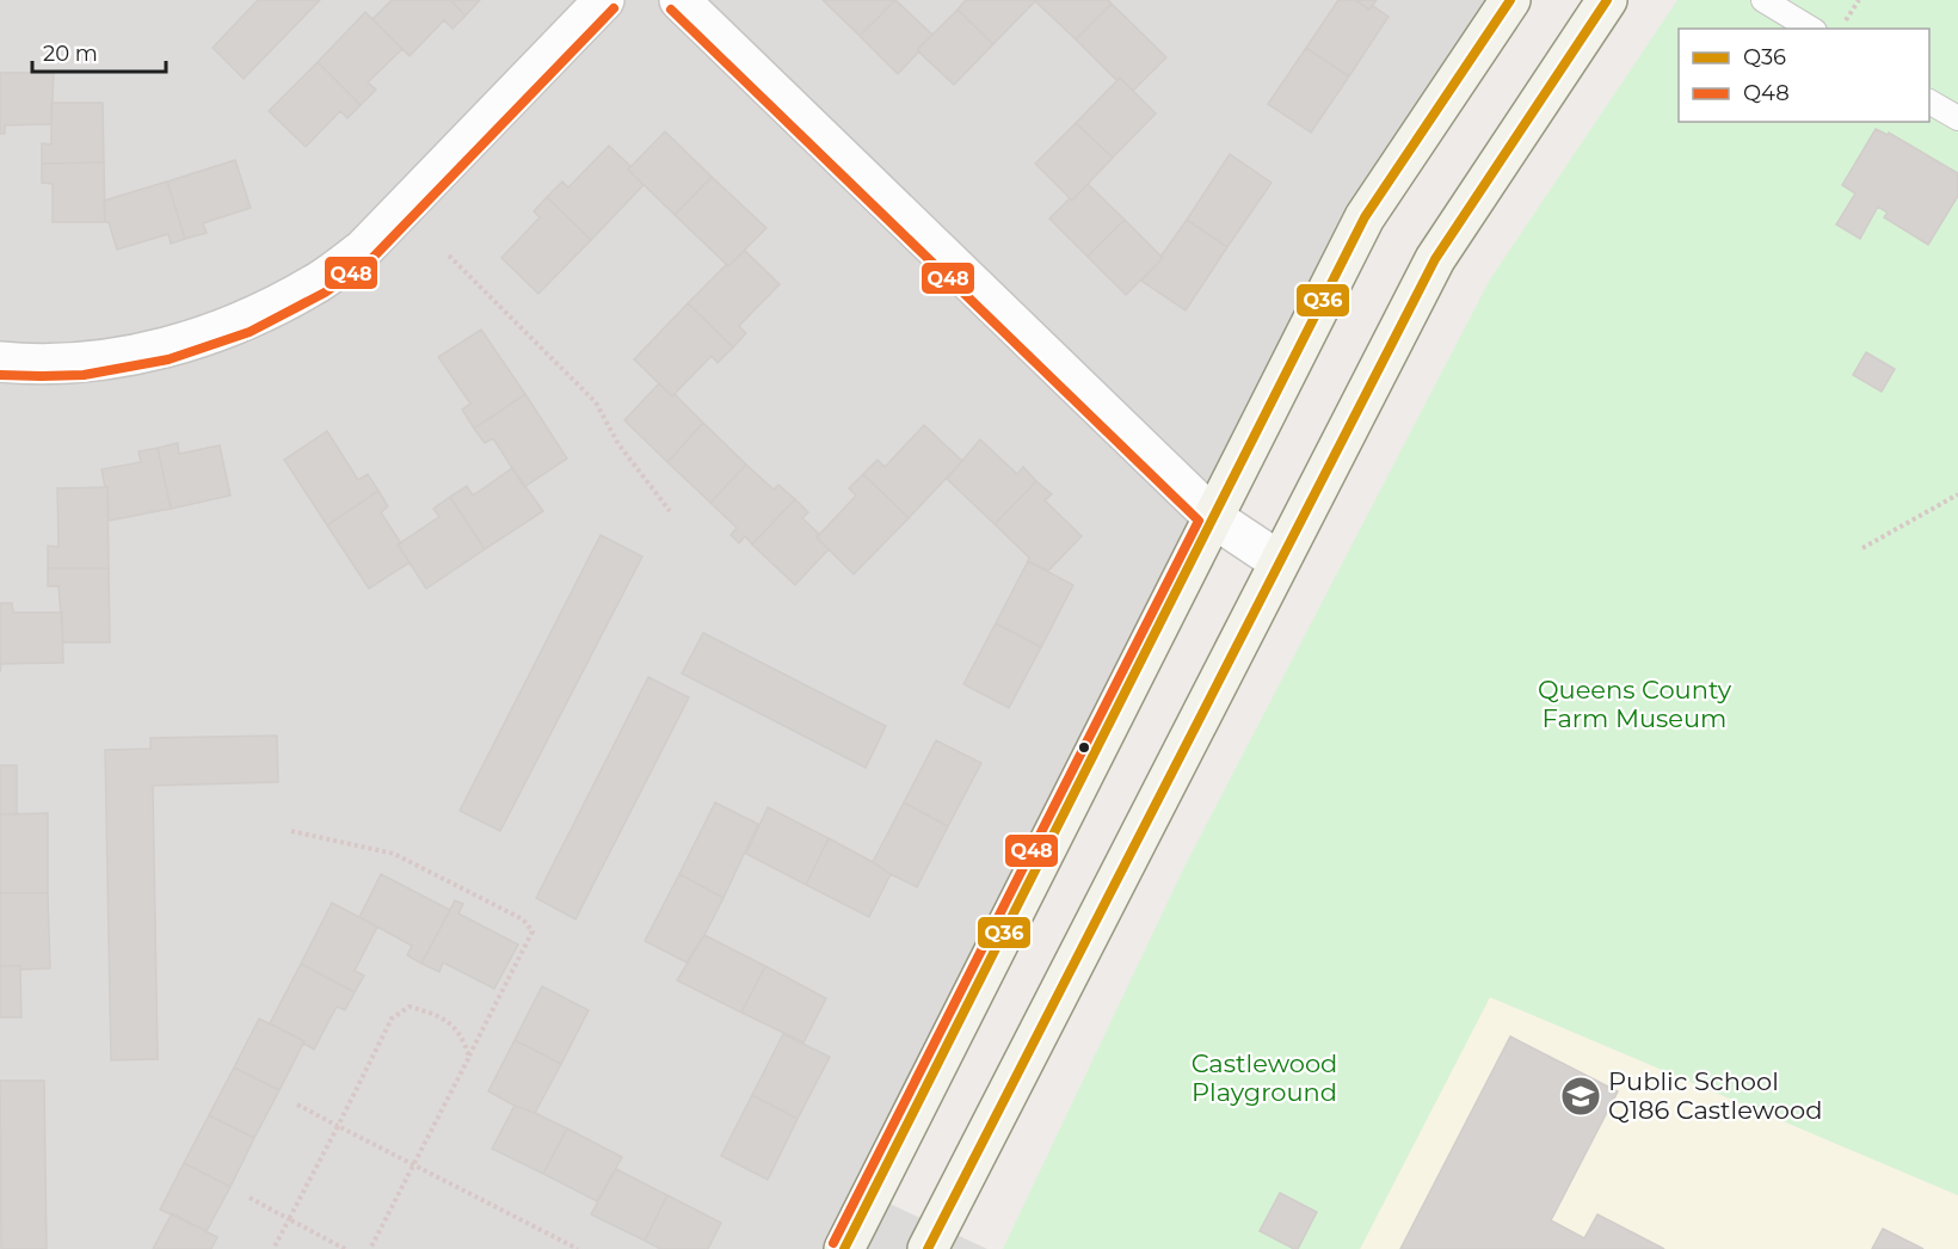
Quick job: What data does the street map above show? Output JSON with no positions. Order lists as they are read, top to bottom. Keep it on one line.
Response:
{"parks":["Queens County Farm Museum","Castlewood Playground"],"places":{"school or university":["Public School Q186 Castlewood"]},"lines":["transit line Q36","transit line Q48"],"legend":["Q36","Q48"],"scale_bar":"20 m"}
